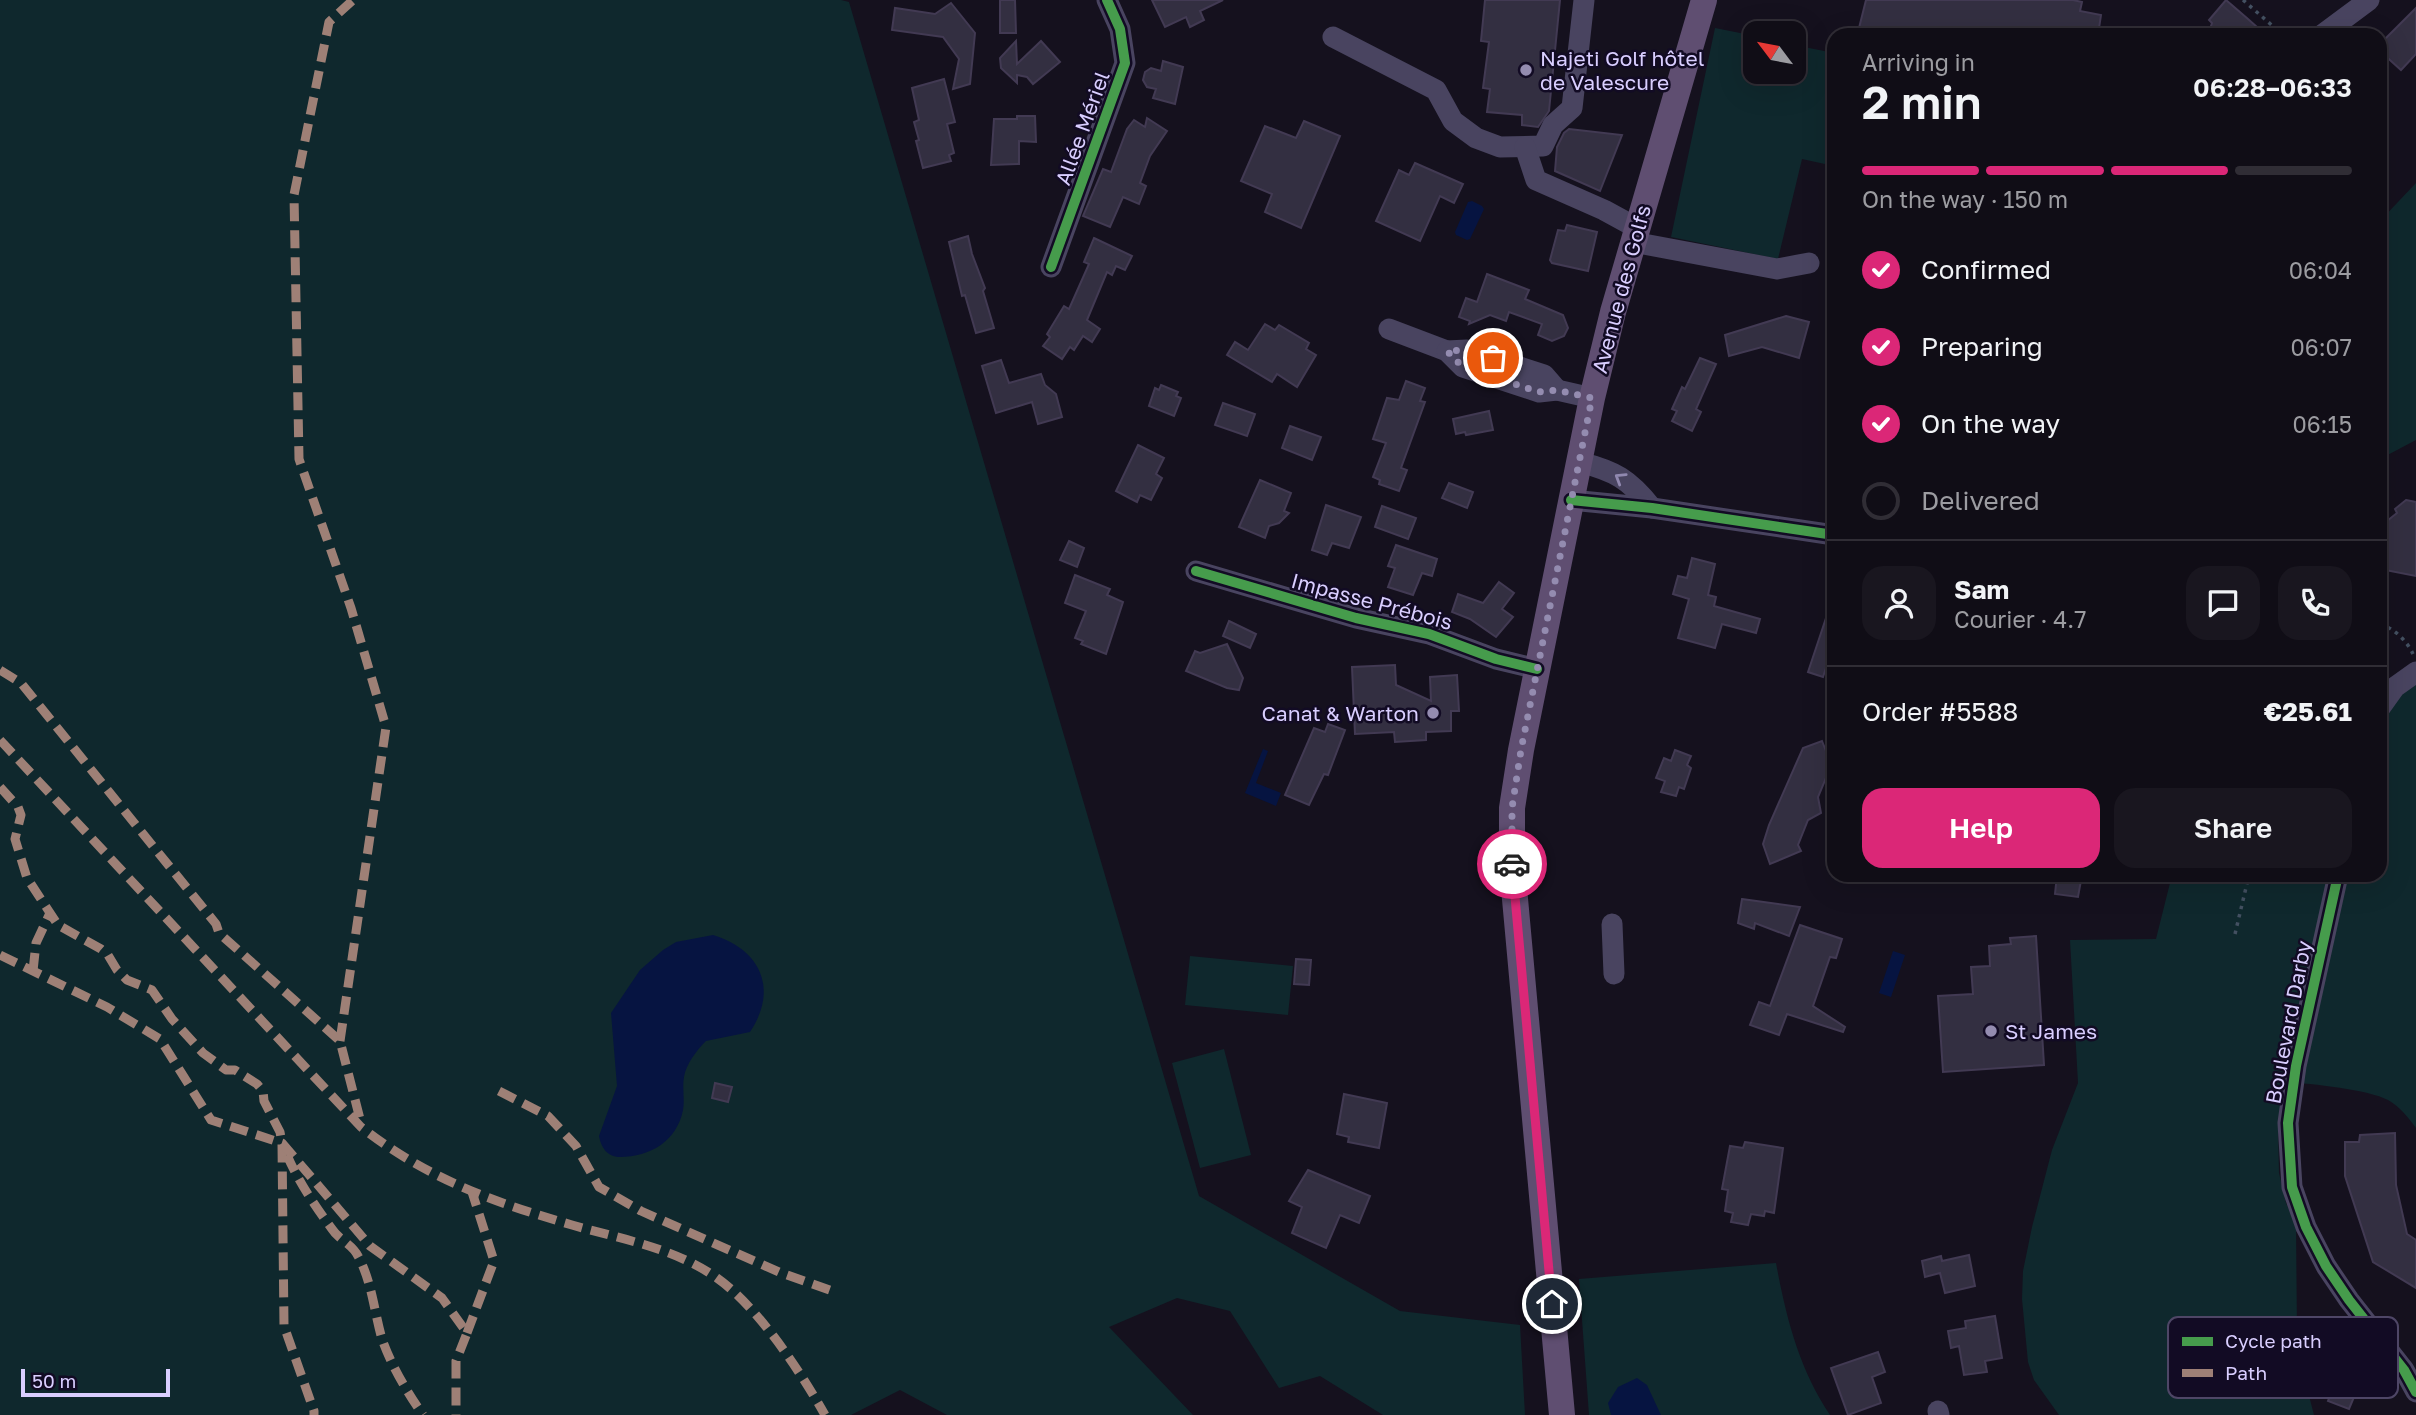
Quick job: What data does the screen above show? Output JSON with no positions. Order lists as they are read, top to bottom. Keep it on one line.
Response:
{"streets":{"main road":["Avenue des Golfs"],"street":["Allée Mériel","Impasse Prébois","Boulevard Darby"]},"crossings":[["Avenue des Golfs","Impasse Prébois"]],"places":["Najeti Golf hôtel de Valescure","Canat & Warton","St James"],"legend":["Cycle path","Path"],"scale_bar":"50 m","north":"top left","page":{"heading":["2 min","Arriving in","06:28–06:33"],"panel":["Sam","Courier · 4.7","Order #5588","€25.61"],"bar":"On the way · 150 m","list":[["Confirmed","06:04"],["Preparing","06:07"],["On the way","06:15"],"Delivered"],"buttons":["Help","Share"],"scale":"50 m"}}
